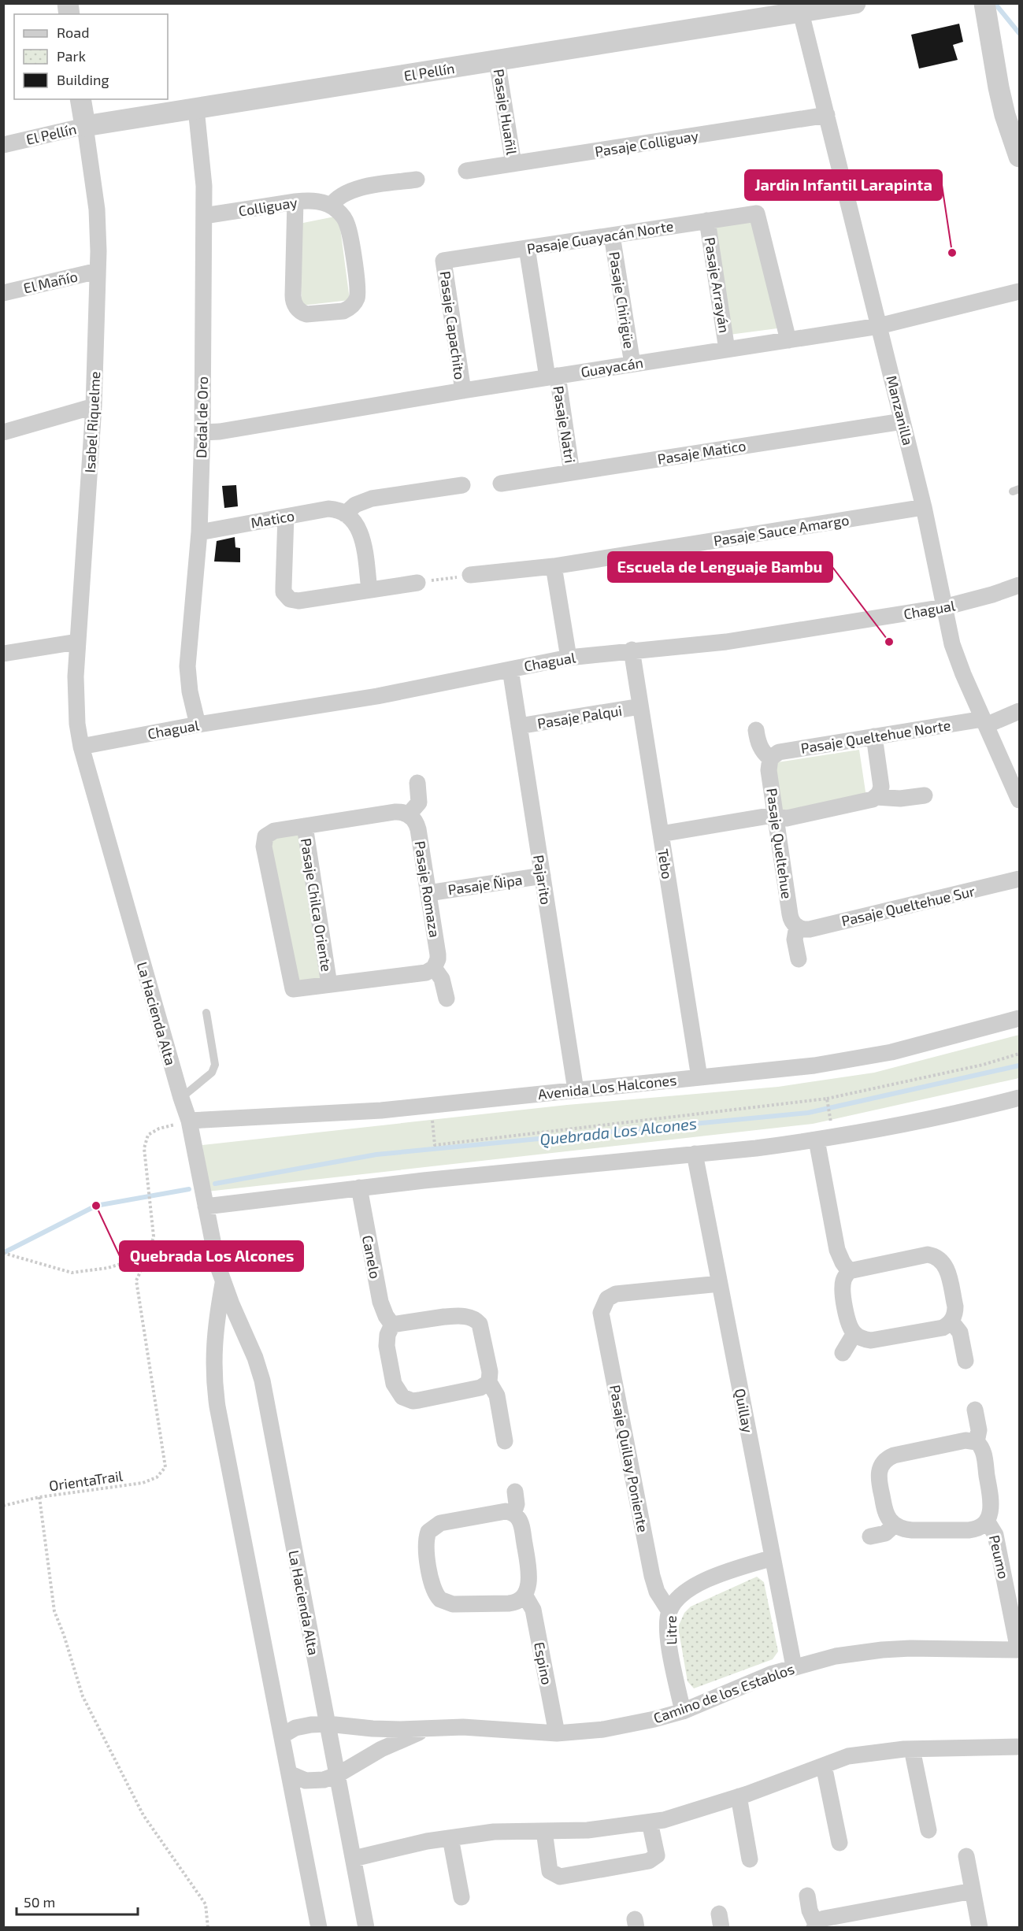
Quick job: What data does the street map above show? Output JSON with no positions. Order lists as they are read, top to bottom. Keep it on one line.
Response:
{"streets":{"street":["El Pellín","Pasaje Huañil","Pasaje Colliguay","Colliguay","Pasaje Guayacán Norte","El Mañío","Pasaje Arrayán","Pasaje Chirigüe","Pasaje Capachito","Guayacán","Manzanilla","Dedal de Oro","Isabel Riquelme","Pasaje Natri","Pasaje Matico","Matico","Pasaje Sauce Amargo","Chagual","Pasaje Palqui","Pasaje Queltehue Norte","Pasaje Queltehue","Tebo","Pajarito","Pasaje Ñipa","Pasaje Romaza","Pasaje Chilca Oriente","Pasaje Queltehue Sur","La Hacienda Alta","Avenida Los Halcones","Canelo","Quillay","Pasaje Quillay Poniente","Peumo","Litre","Espino","Camino de los Establos"],"path":["OrientaTrail"]},"crossings":[["El Pellín","Pasaje Huañil"],["El Pellín","Manzanilla"],["El Pellín","Dedal de Oro"],["El Pellín","Isabel Riquelme"],["Pasaje Huañil","Pasaje Colliguay"],["Pasaje Colliguay","Manzanilla"],["Colliguay","Dedal de Oro"],["Pasaje Guayacán Norte","Pasaje Arrayán"],["Pasaje Guayacán Norte","Pasaje Chirigüe"],["Pasaje Guayacán Norte","Pasaje Capachito"],["Pasaje Guayacán Norte","Guayacán"],["Pasaje Guayacán Norte","Pasaje Natri"],["El Mañío","Isabel Riquelme"],["Pasaje Arrayán","Guayacán"],["Pasaje Chirigüe","Guayacán"],["Pasaje Capachito","Guayacán"],["Guayacán","Manzanilla"],["Guayacán","Dedal de Oro"],["Guayacán","Pasaje Natri"],["Manzanilla","Pasaje Matico"],["Manzanilla","Pasaje Sauce Amargo"],["Manzanilla","Chagual"],["Manzanilla","Pasaje Queltehue Norte"],["Dedal de Oro","Matico"],["Dedal de Oro","Chagual"],["Isabel Riquelme","Chagual"],["Isabel Riquelme","La Hacienda Alta"],["Pasaje Natri","Pasaje Matico"],["Chagual","Tebo"],["Chagual","Pajarito"],["Chagual","La Hacienda Alta"],["Pasaje Palqui","Tebo"],["Pasaje Palqui","Pajarito"],["Pasaje Queltehue Norte","Pasaje Queltehue"],["Pasaje Queltehue","Pasaje Queltehue Sur"],["Tebo","Avenida Los Halcones"],["Pajarito","Pasaje Ñipa"],["Pajarito","Avenida Los Halcones"],["Pasaje Ñipa","Pasaje Romaza"],["La Hacienda Alta","Avenida Los Halcones"],["La Hacienda Alta","Camino de los Establos"],["Quillay","Pasaje Quillay Poniente"],["Quillay","Litre"],["Quillay","Camino de los Establos"],["Pasaje Quillay Poniente","Litre"],["Peumo","Camino de los Establos"],["Litre","Camino de los Establos"],["Espino","Camino de los Establos"]],"water":["Quebrada Los Alcones"],"places":["Jardin Infantil Larapinta","Escuela de Lenguaje Bambu","Quebrada Los Alcones"],"legend":["Road","Park","Building"],"scale_bar":"50 m"}
